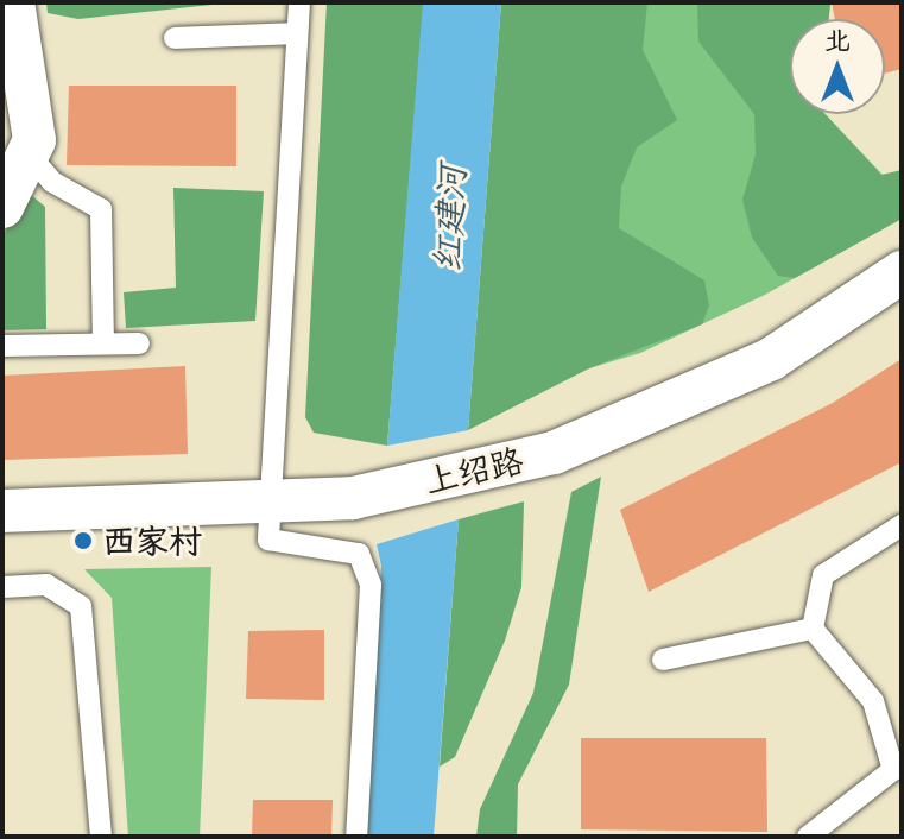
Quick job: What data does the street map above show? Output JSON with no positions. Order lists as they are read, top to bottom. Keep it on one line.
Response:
{"streets":{"street":["上绍路"]},"water":["红建河"],"places":["西家村"],"north":"top"}
